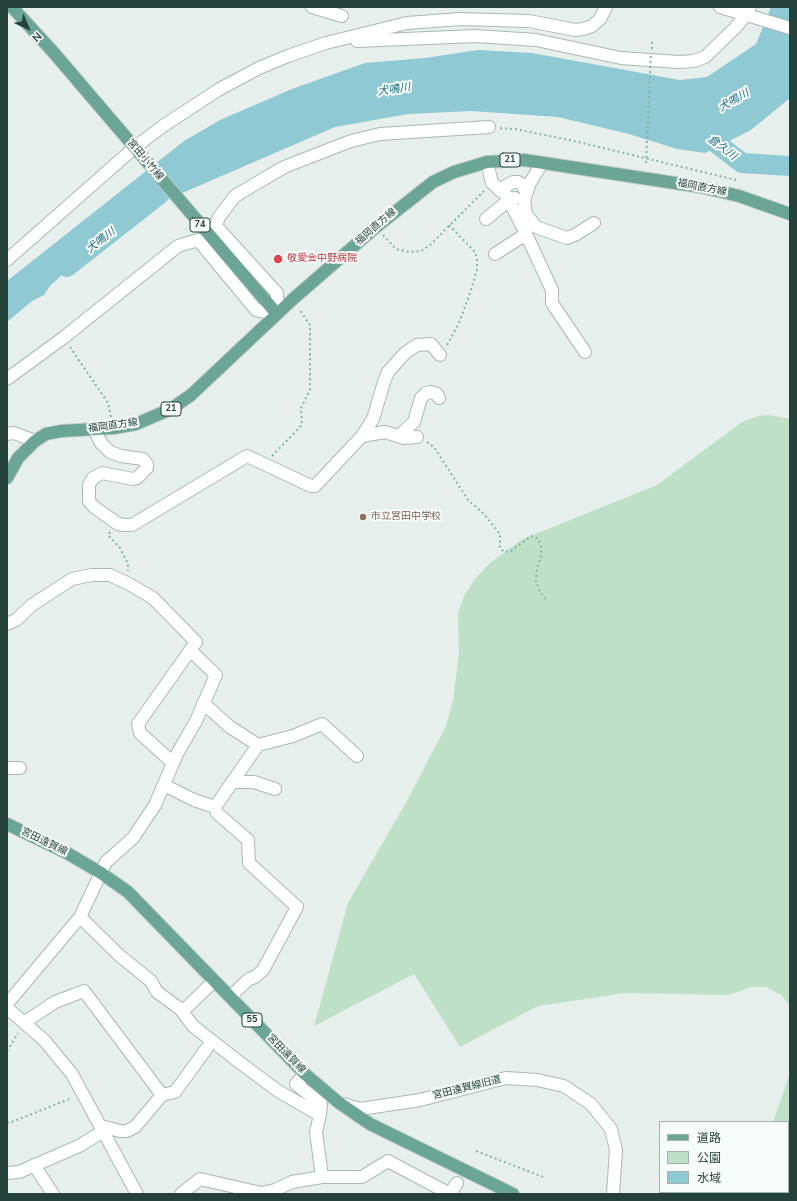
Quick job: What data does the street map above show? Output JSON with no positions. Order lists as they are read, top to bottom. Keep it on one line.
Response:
{"streets":{"main road":["宮田小竹線","21","福岡直方線","74","宮田遠賀線","55"],"street":["宮田遠賀線旧道"]},"crossings":[["宮田小竹線","福岡直方線"],["宮田遠賀線","宮田遠賀線旧道"]],"water":["犬鳴川","倉久川"],"places":["敬愛会中野病院","市立宮田中学校"],"legend":["道路","公園","水域"],"north":"bottom right"}
